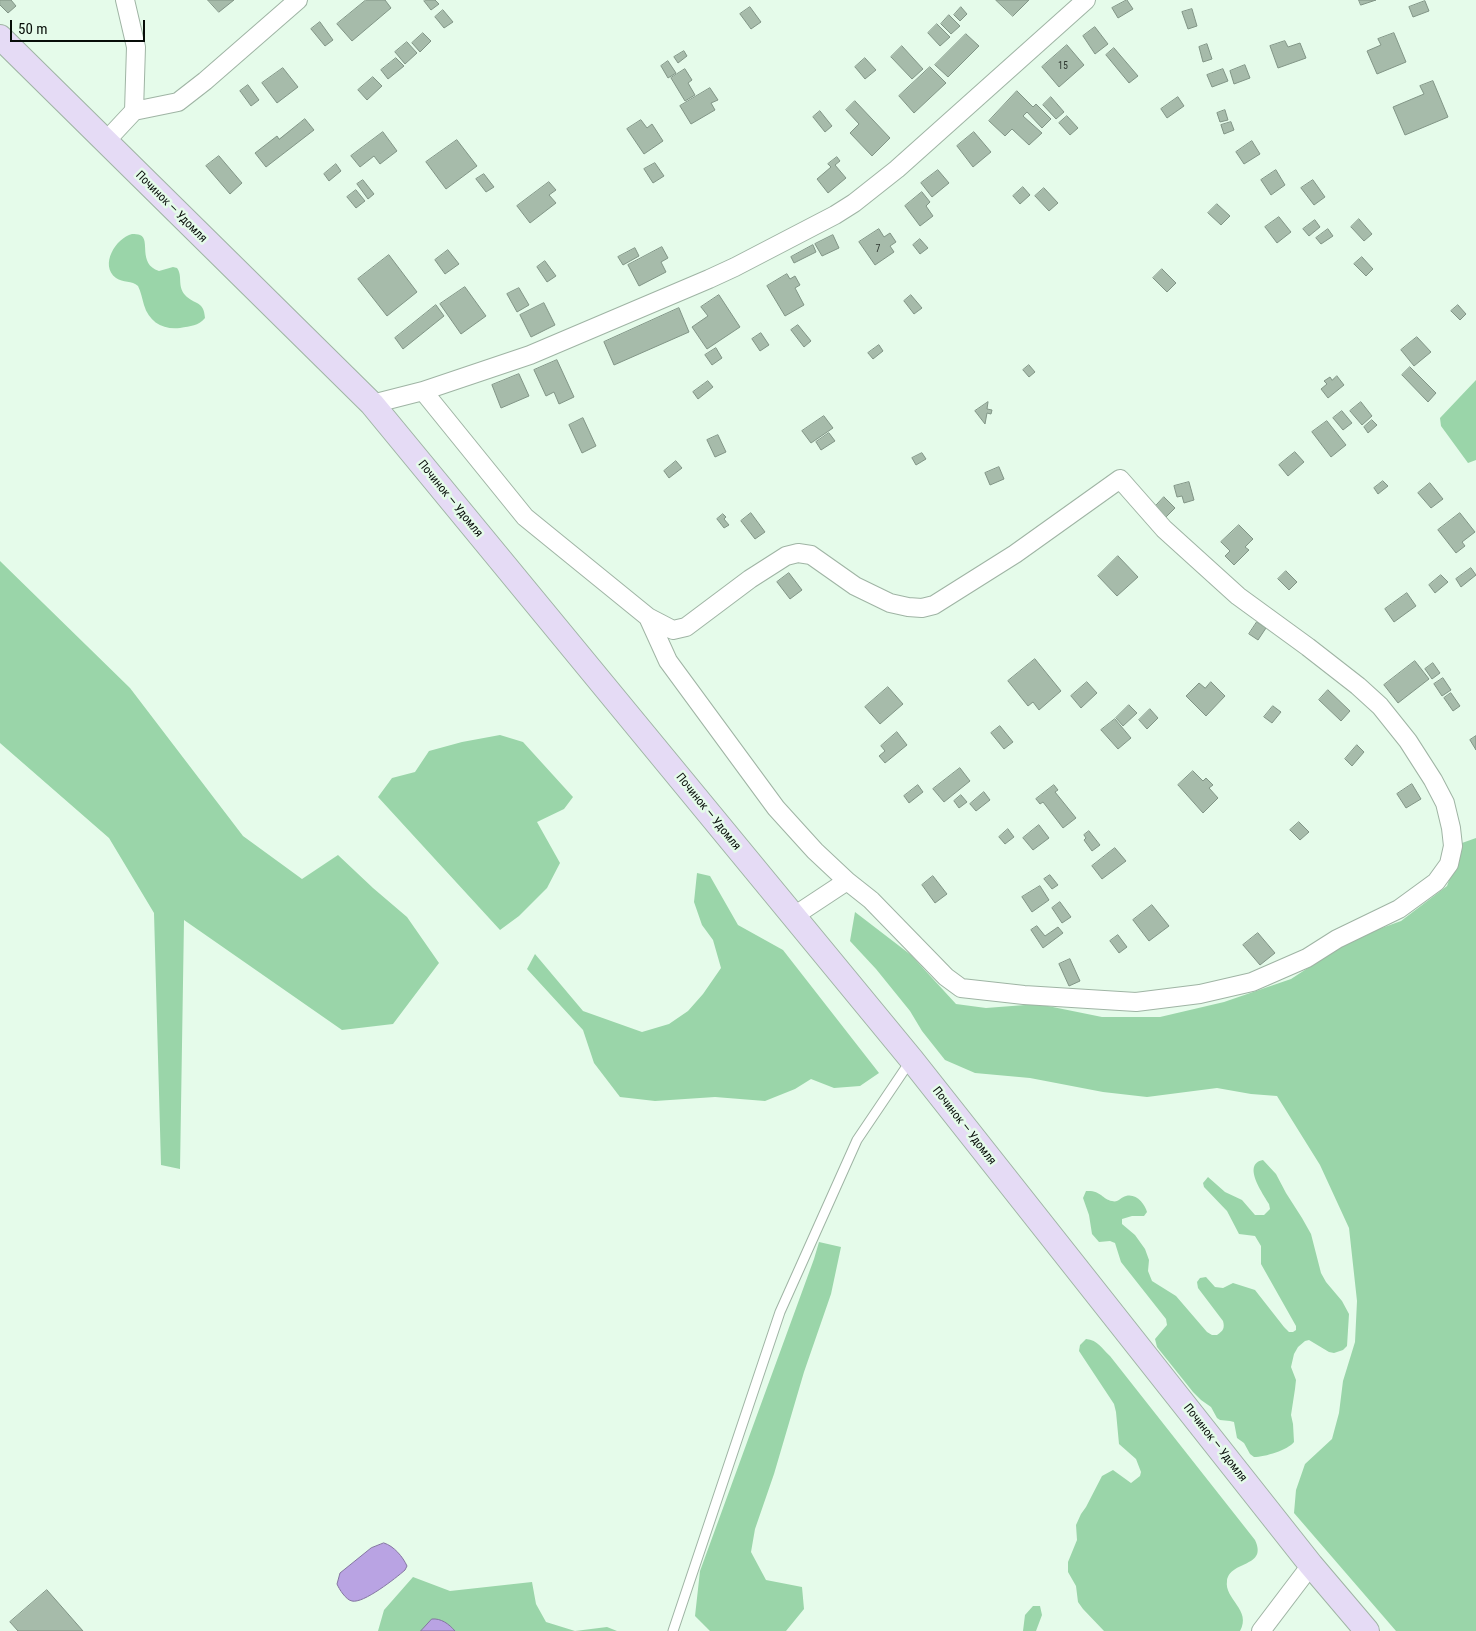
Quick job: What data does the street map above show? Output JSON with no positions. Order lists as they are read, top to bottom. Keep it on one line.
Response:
{"streets":{"main road":["Починок — Удомля"]},"house_numbers":["15","7"],"scale_bar":"50 m"}
